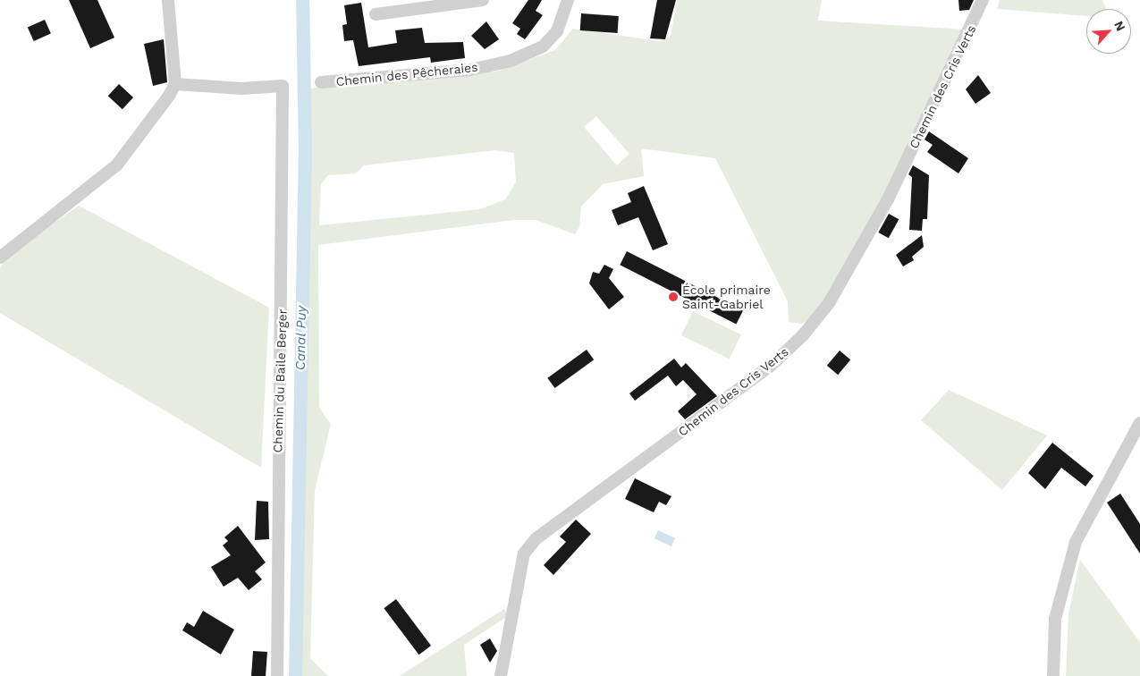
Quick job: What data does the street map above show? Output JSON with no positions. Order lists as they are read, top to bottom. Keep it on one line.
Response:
{"streets":{"street":["Chemin des Pêcheraies","Chemin des Cris Verts","Chemin du Baile Berger"]},"water":["Canal Puy"],"places":["École primaire Saint-Gabriel"],"north":"top right"}
